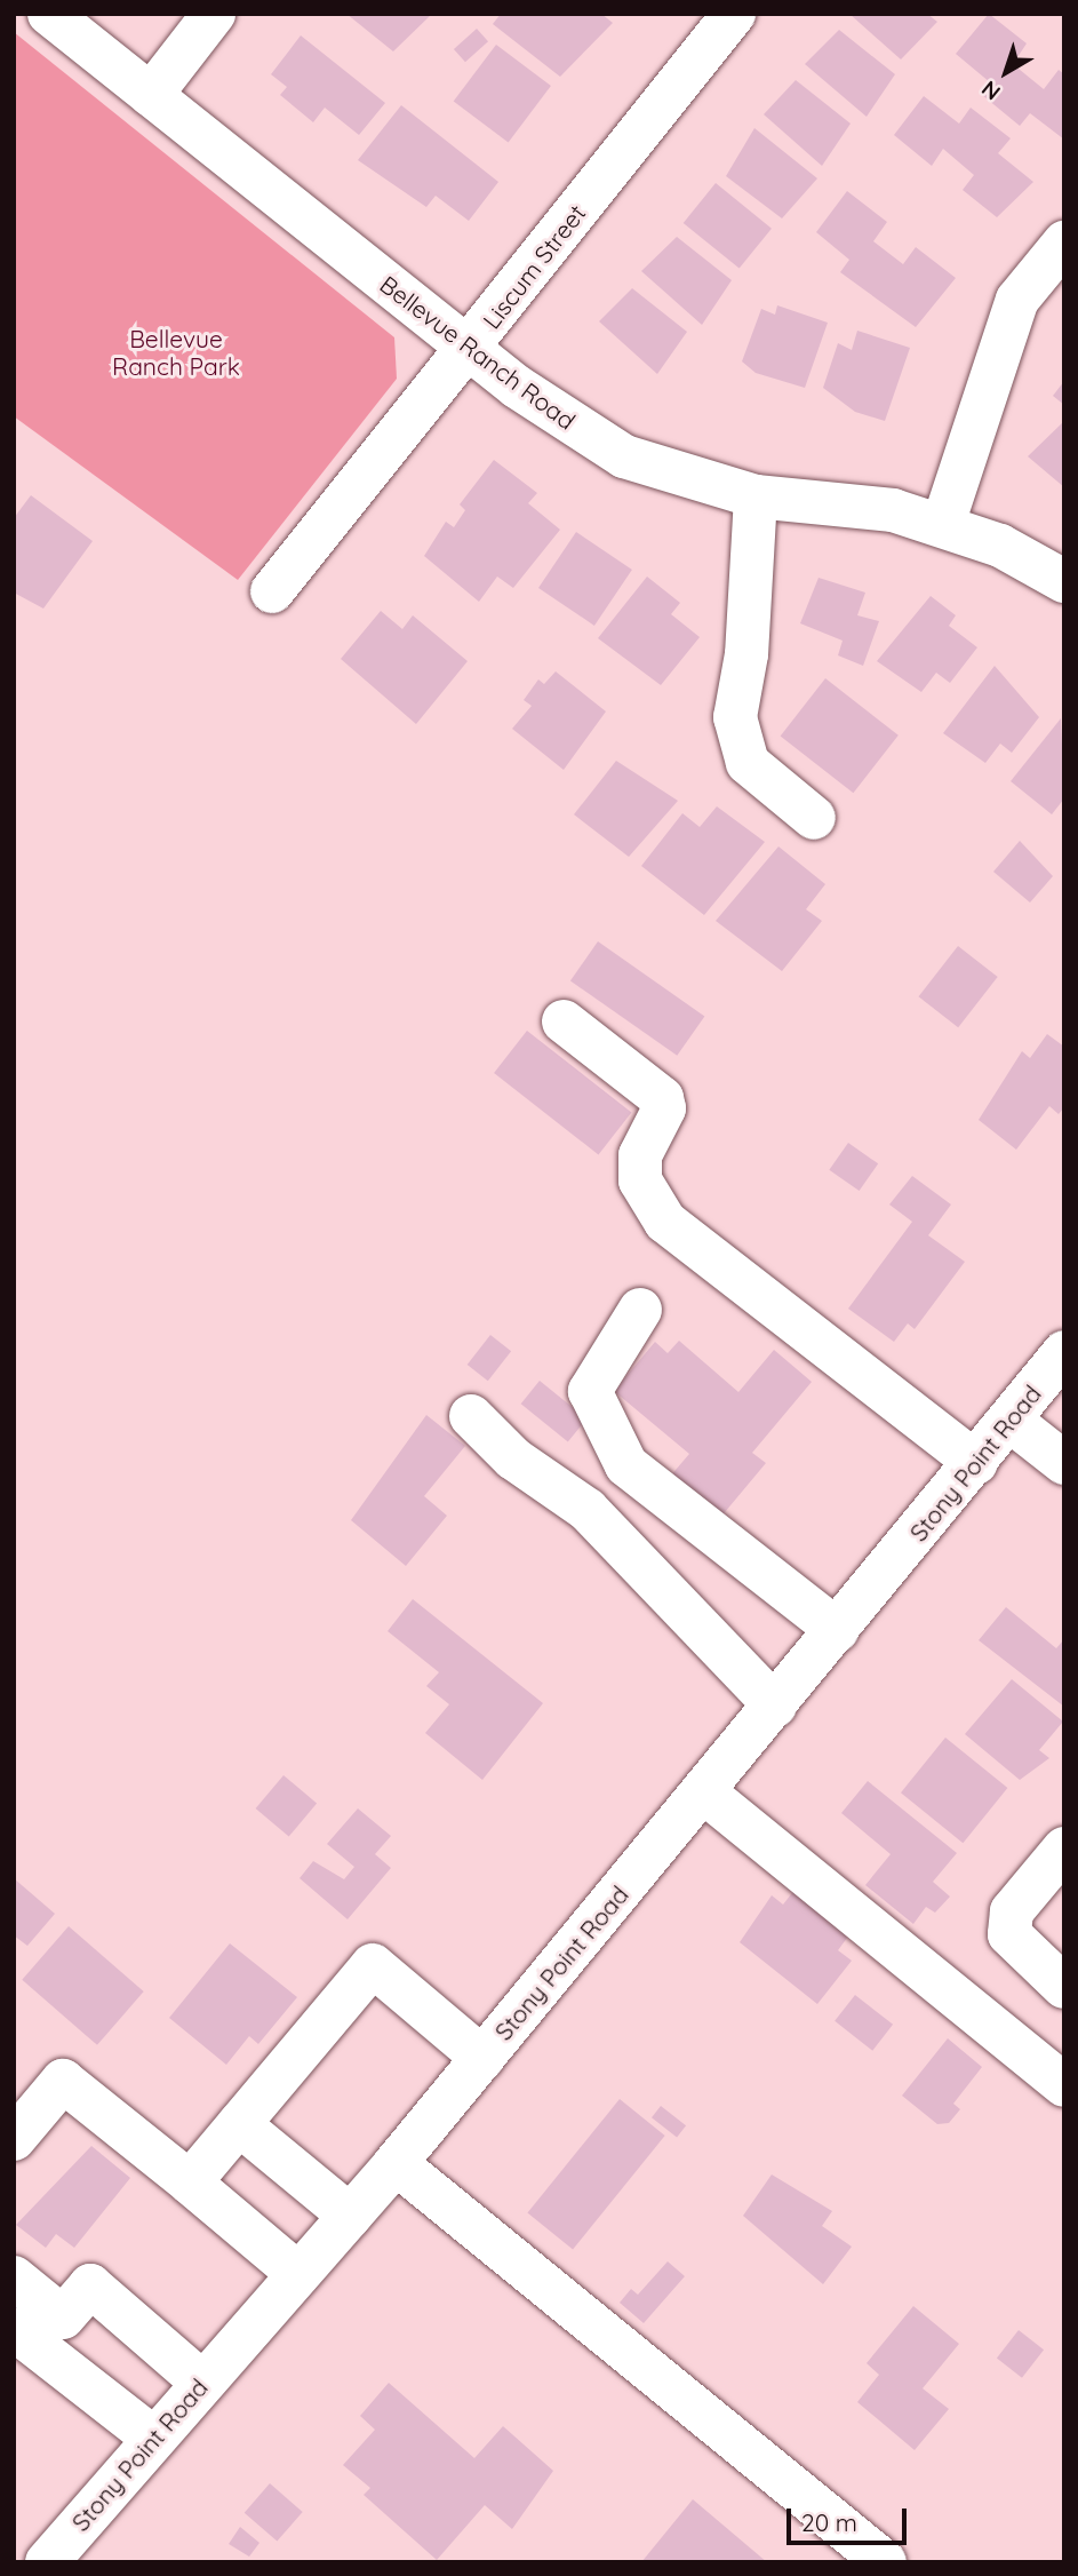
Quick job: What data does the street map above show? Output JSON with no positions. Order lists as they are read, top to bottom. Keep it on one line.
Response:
{"streets":{"street":["Liscum Street","Bellevue Ranch Road","Stony Point Road"]},"crossings":[["Liscum Street","Bellevue Ranch Road"]],"parks":["Bellevue Ranch Park"],"scale_bar":"20 m","north":"bottom left"}
